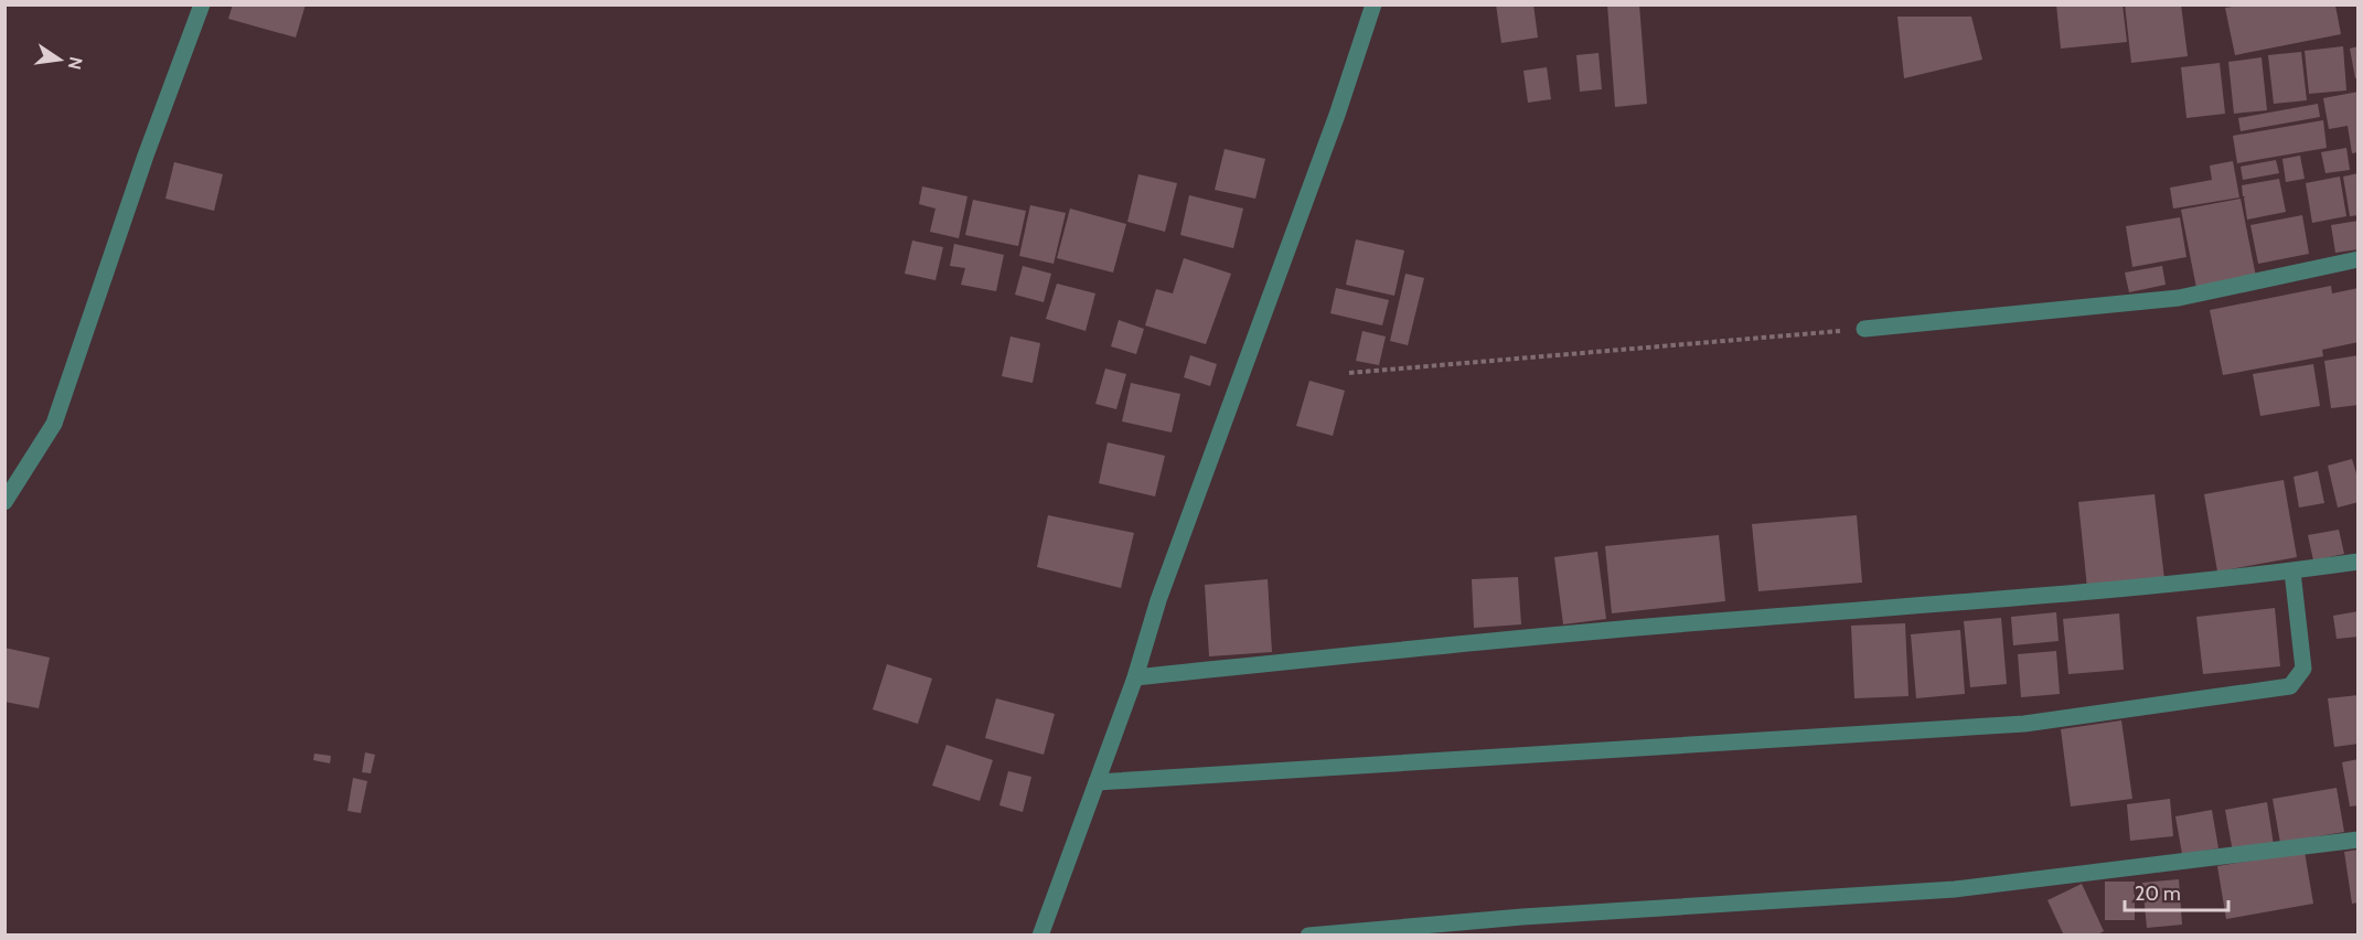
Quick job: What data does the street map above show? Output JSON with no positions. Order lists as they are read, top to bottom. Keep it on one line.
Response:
{"scale_bar":"20 m","north":"right"}
